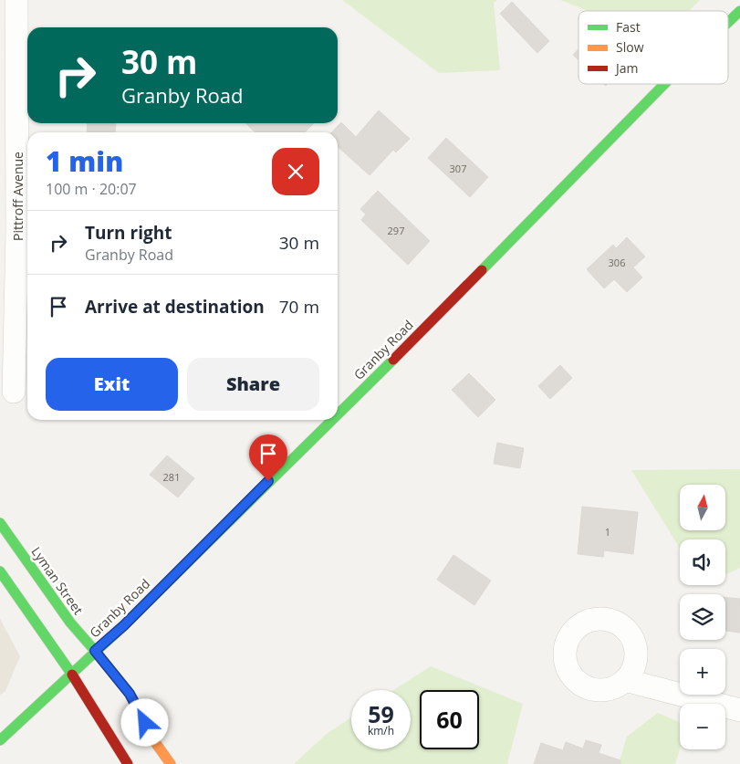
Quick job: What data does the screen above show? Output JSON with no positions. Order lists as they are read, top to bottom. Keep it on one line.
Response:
{"streets":{"main road":["Granby Road","Lyman Street"],"street":["Pittroff Avenue"]},"crossings":[["Granby Road","Lyman Street"]],"house_numbers":["307","297","306","281","1"],"legend":["Fast","Slow","Jam"],"north":"top","page":{"turn":["30 m","Granby Road"],"heading":["1 min","100 m · 20:07"],"list":[{"name":"Turn right","note":"Granby Road","value":"30 m"},{"name":"Arrive at destination","value":"70 m"}],"buttons":["Exit","Share"],"map_buttons":["+","−"],"speed":"59 km/h","limit":"60"}}
